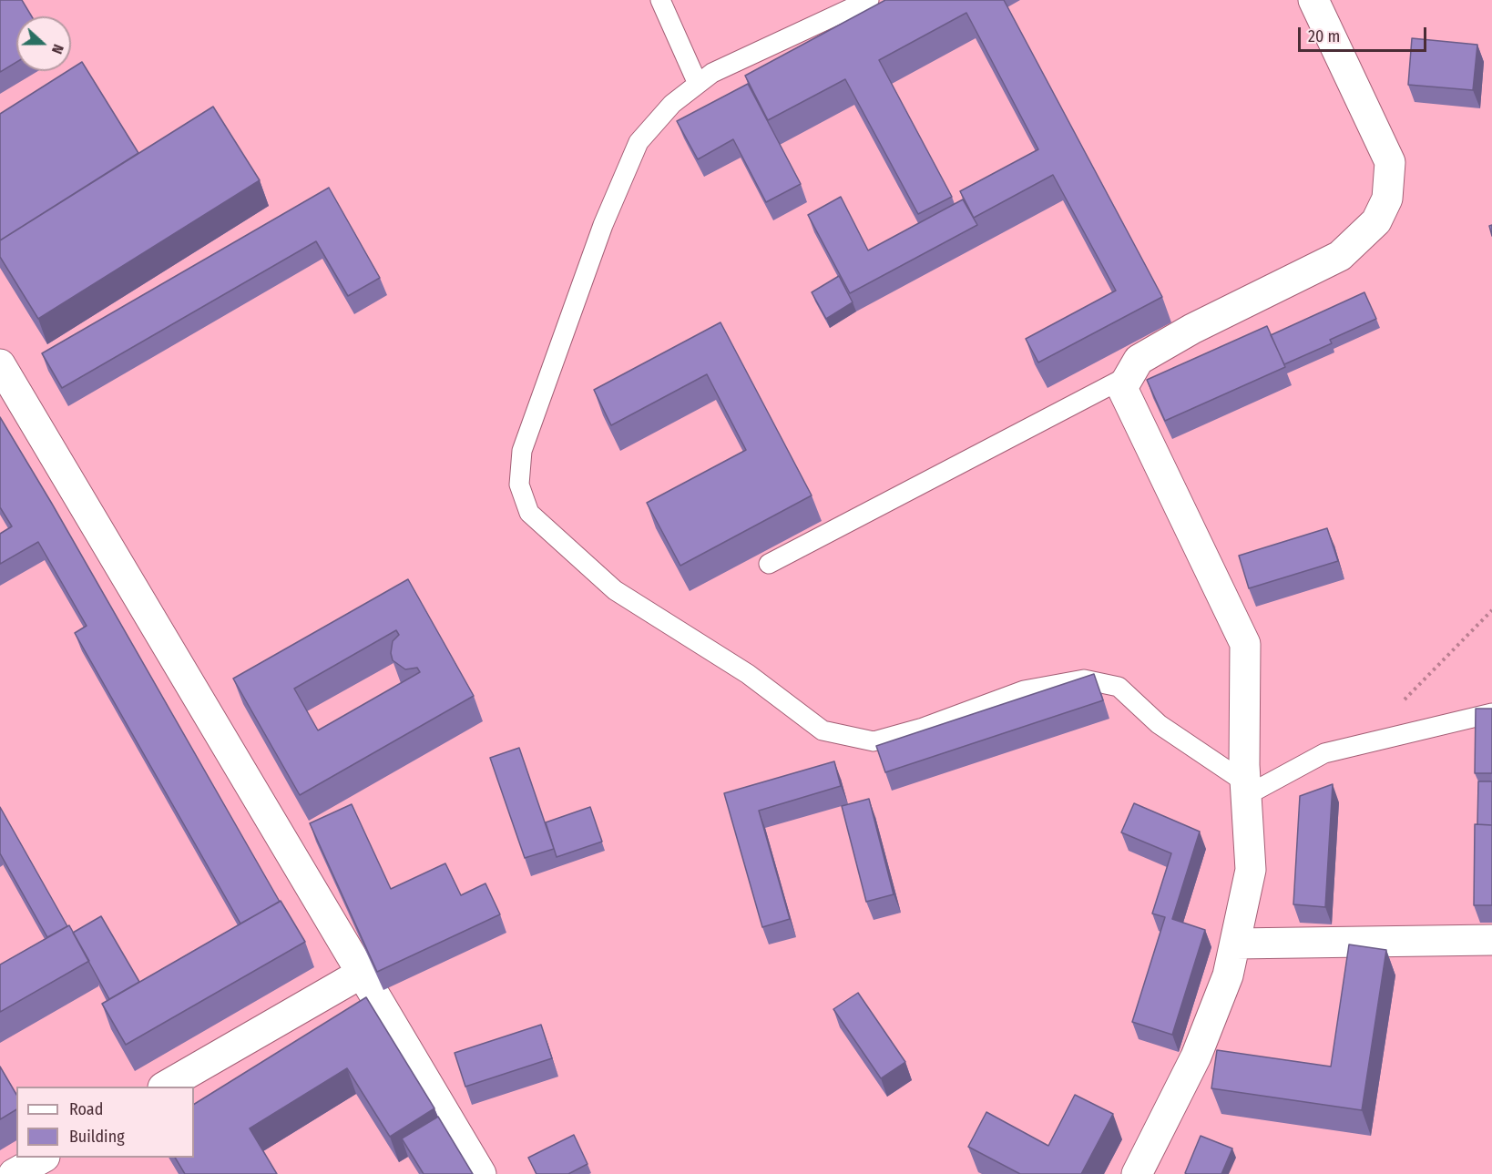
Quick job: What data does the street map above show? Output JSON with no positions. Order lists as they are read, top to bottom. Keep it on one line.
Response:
{"legend":["Road","Building"],"scale_bar":"20 m","north":"right"}
